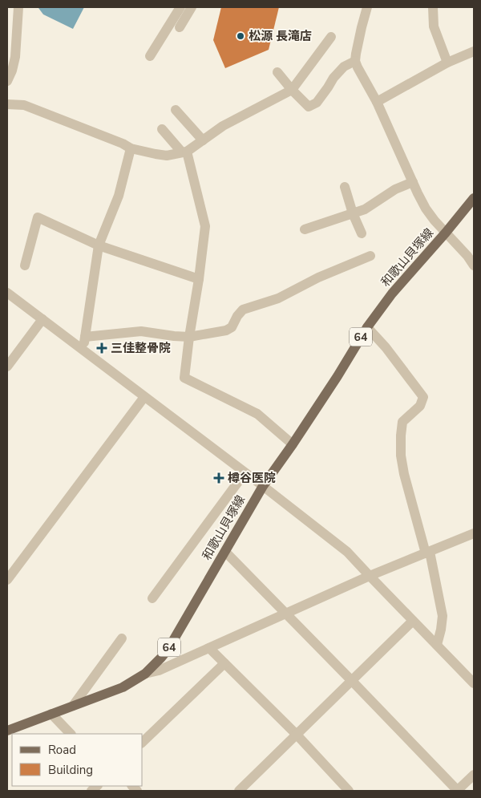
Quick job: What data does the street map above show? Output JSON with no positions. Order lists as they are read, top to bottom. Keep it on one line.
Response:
{"streets":{"main road":["和歌山貝塚線","64"]},"places":{"other":["松源 長滝店"],"health":["三佳整骨院","樽谷医院"]},"legend":["Road","Building"]}
